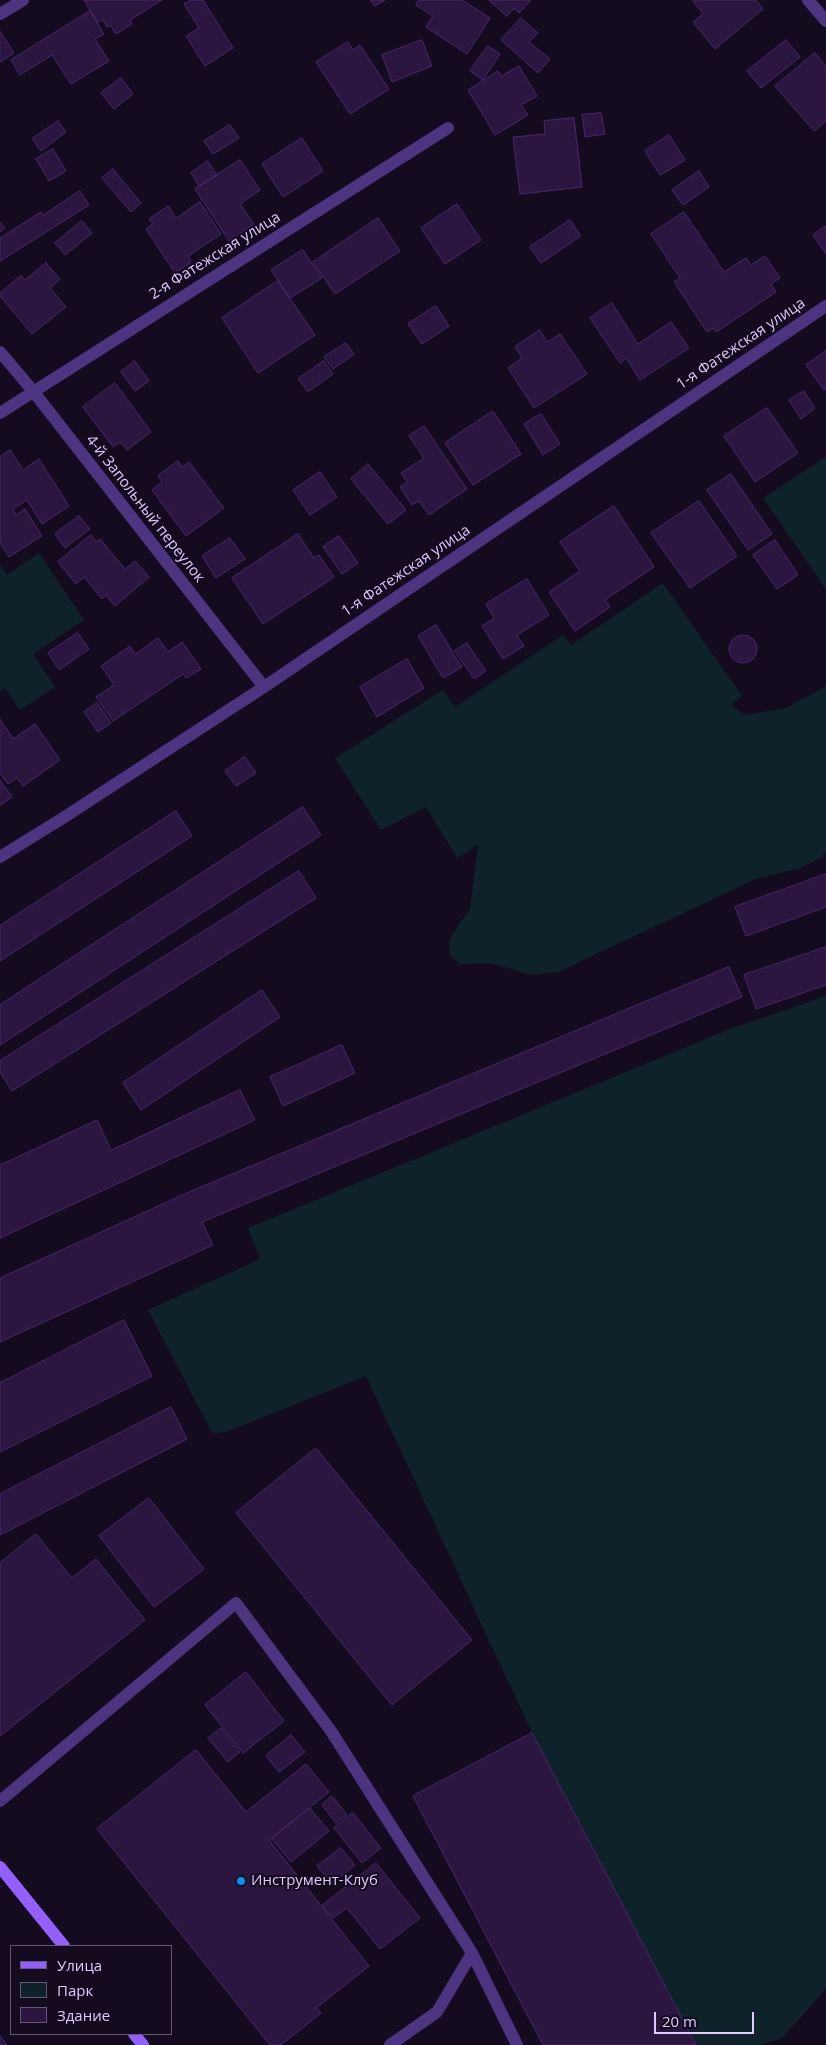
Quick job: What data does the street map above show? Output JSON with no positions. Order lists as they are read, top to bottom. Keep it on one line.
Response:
{"streets":{"street":["2-я Фатежская улица","1-я Фатежская улица","4-й Запольный переулок"]},"crossings":[["2-я Фатежская улица","4-й Запольный переулок"],["1-я Фатежская улица","4-й Запольный переулок"]],"places":["Инструмент-Клуб"],"legend":["Улица","Парк","Здание"],"scale_bar":"20 m"}
